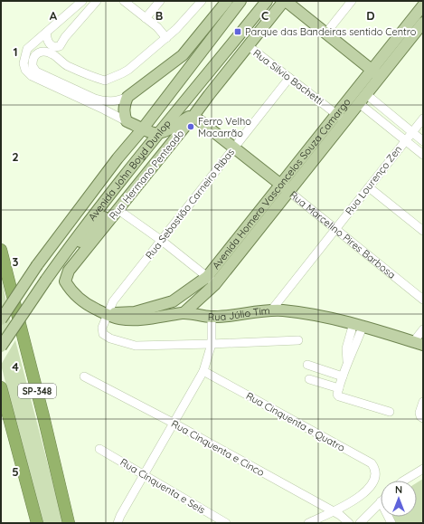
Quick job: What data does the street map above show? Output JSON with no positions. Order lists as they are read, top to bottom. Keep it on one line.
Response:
{"streets":{"highway":["SP-348"],"main road":["Avenida John Boyd Dunlop","Rua Hermano Penteado","Avenida Homero Vasconcelos Souza Camargo","Rua Marcelino Pires Barbosa","Rua Júlio Tim"],"street":["Rua Silvio Bachetti","Rua Lourenço Zen","Rua Sebastião Carneiro Ribas","Rua Cinquenta e Quatro","Rua Cinquenta e Cinco","Rua Cinquenta e Seis"]},"crossings":[["Rua Silvio Bachetti","Rua Hermano Penteado"],["Rua Silvio Bachetti","Avenida Homero Vasconcelos Souza Camargo"],["Rua Silvio Bachetti","Rua Sebastião Carneiro Ribas"],["Rua Hermano Penteado","Rua Marcelino Pires Barbosa"],["Rua Hermano Penteado","Rua Júlio Tim"],["Rua Lourenço Zen","Rua Marcelino Pires Barbosa"],["Rua Lourenço Zen","Rua Júlio Tim"],["Avenida Homero Vasconcelos Souza Camargo","Rua Sebastião Carneiro Ribas"],["Avenida Homero Vasconcelos Souza Camargo","Rua Marcelino Pires Barbosa"],["Avenida Homero Vasconcelos Souza Camargo","Rua Júlio Tim"],["Rua Sebastião Carneiro Ribas","Rua Marcelino Pires Barbosa"],["Rua Sebastião Carneiro Ribas","Rua Júlio Tim"],["Rua Cinquenta e Quatro","Rua Cinquenta e Cinco"]],"places":{"transit":["Parque das Bandeiras sentido Centro"],"other":["Ferro Velho Macarrão"]},"north":"top","grid":{"columns":["A","B","C","D"],"rows":["1","2","3","4","5"]}}
